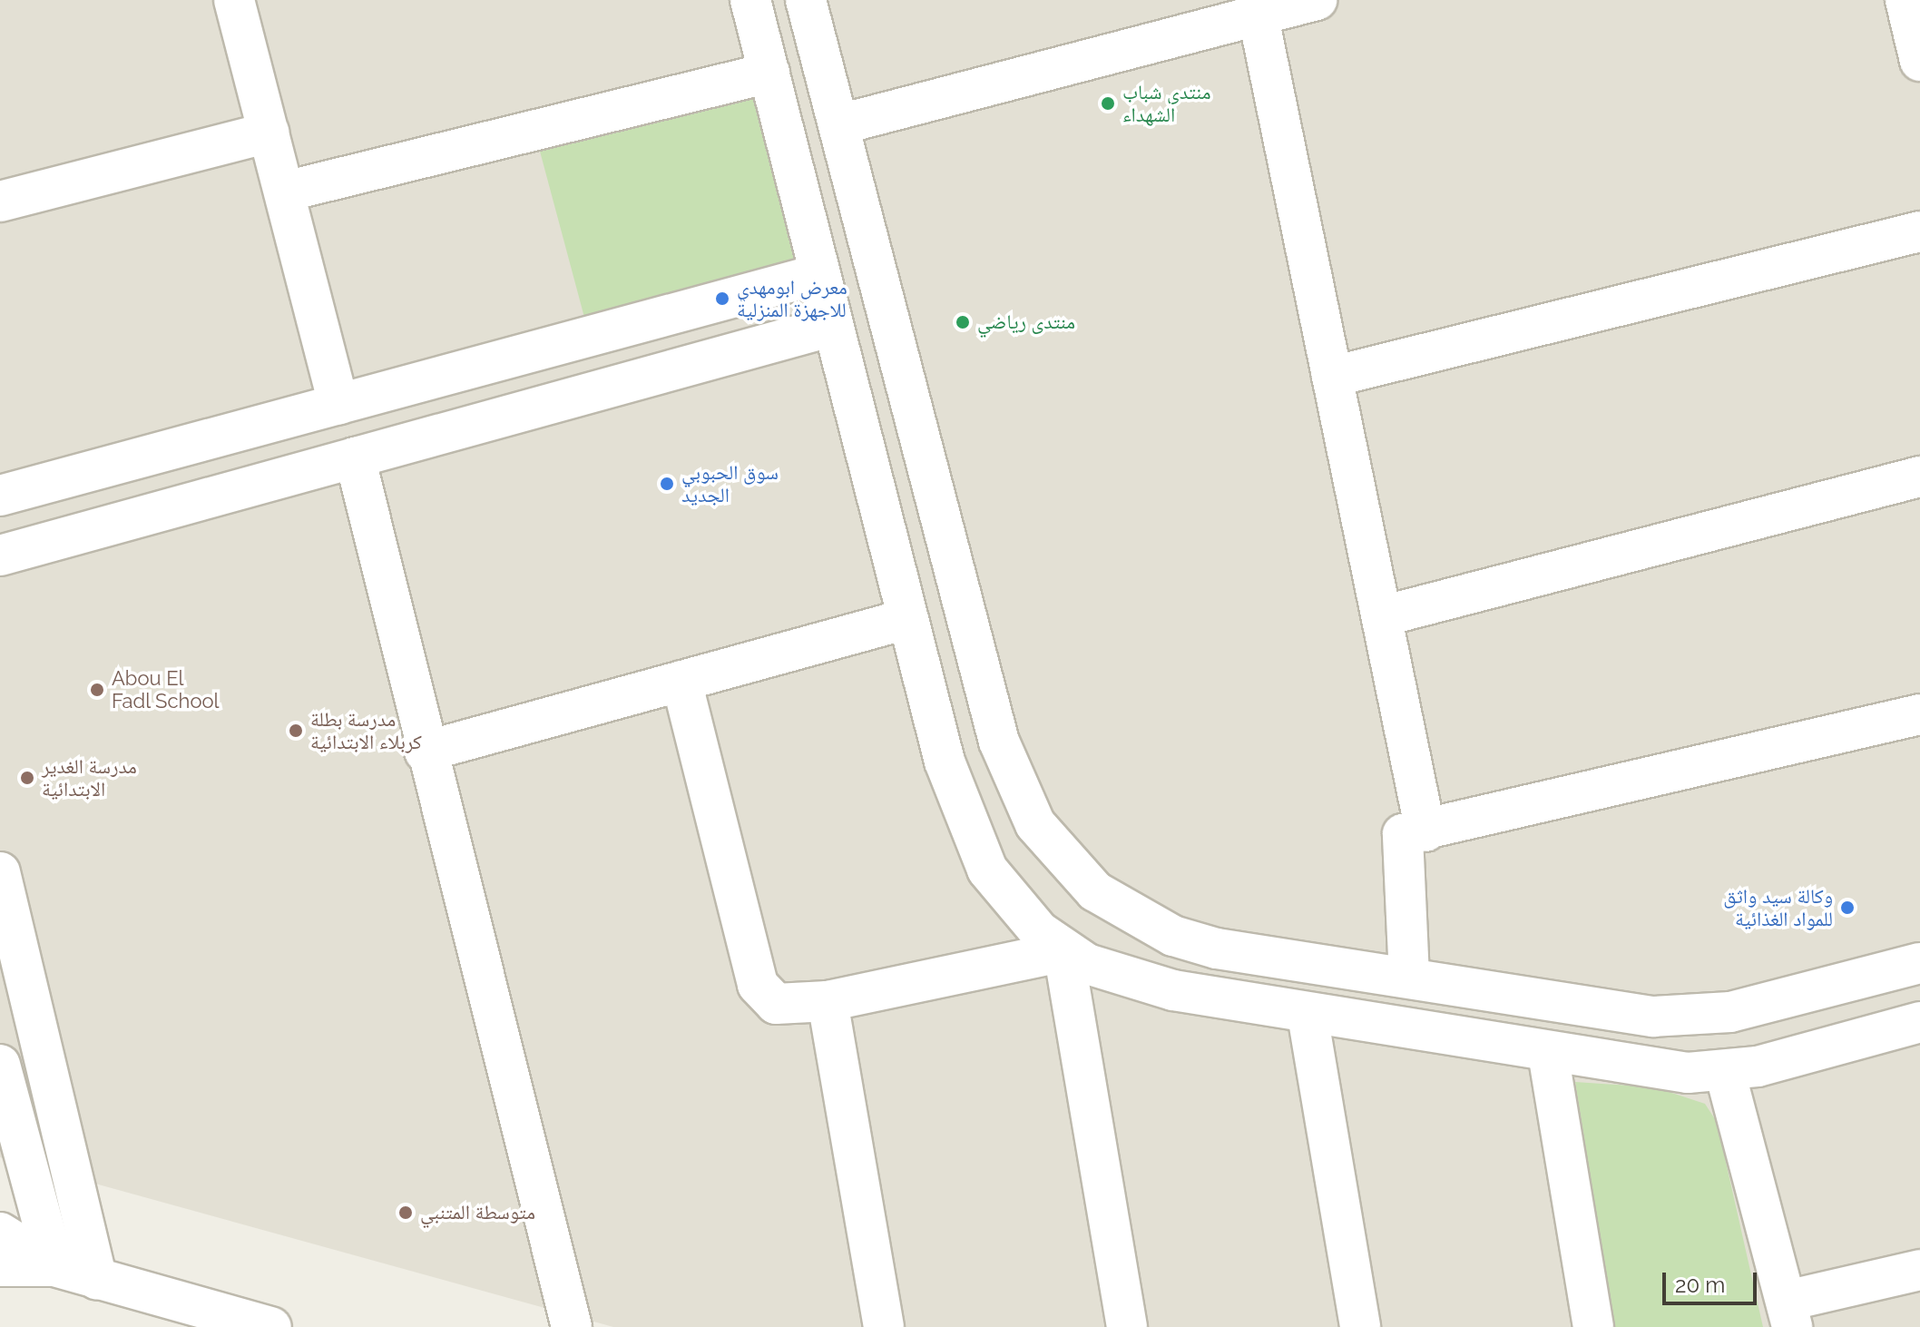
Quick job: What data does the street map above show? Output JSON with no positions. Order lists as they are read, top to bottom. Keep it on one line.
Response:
{"places":["منتدى شباب الشهداء","معرض ابومهدي للاجهزة المنزلية","منتدى رياضي","سوق الحبوبي الجديد","Abou El Fadl School","مدرسة بطلة كربلاء الابتدائية","مدرسة الغدير الابتدائية","وكالة سيد واثق للمواد الغذائية","متوسطة المتنبي"],"scale_bar":"20 m"}
